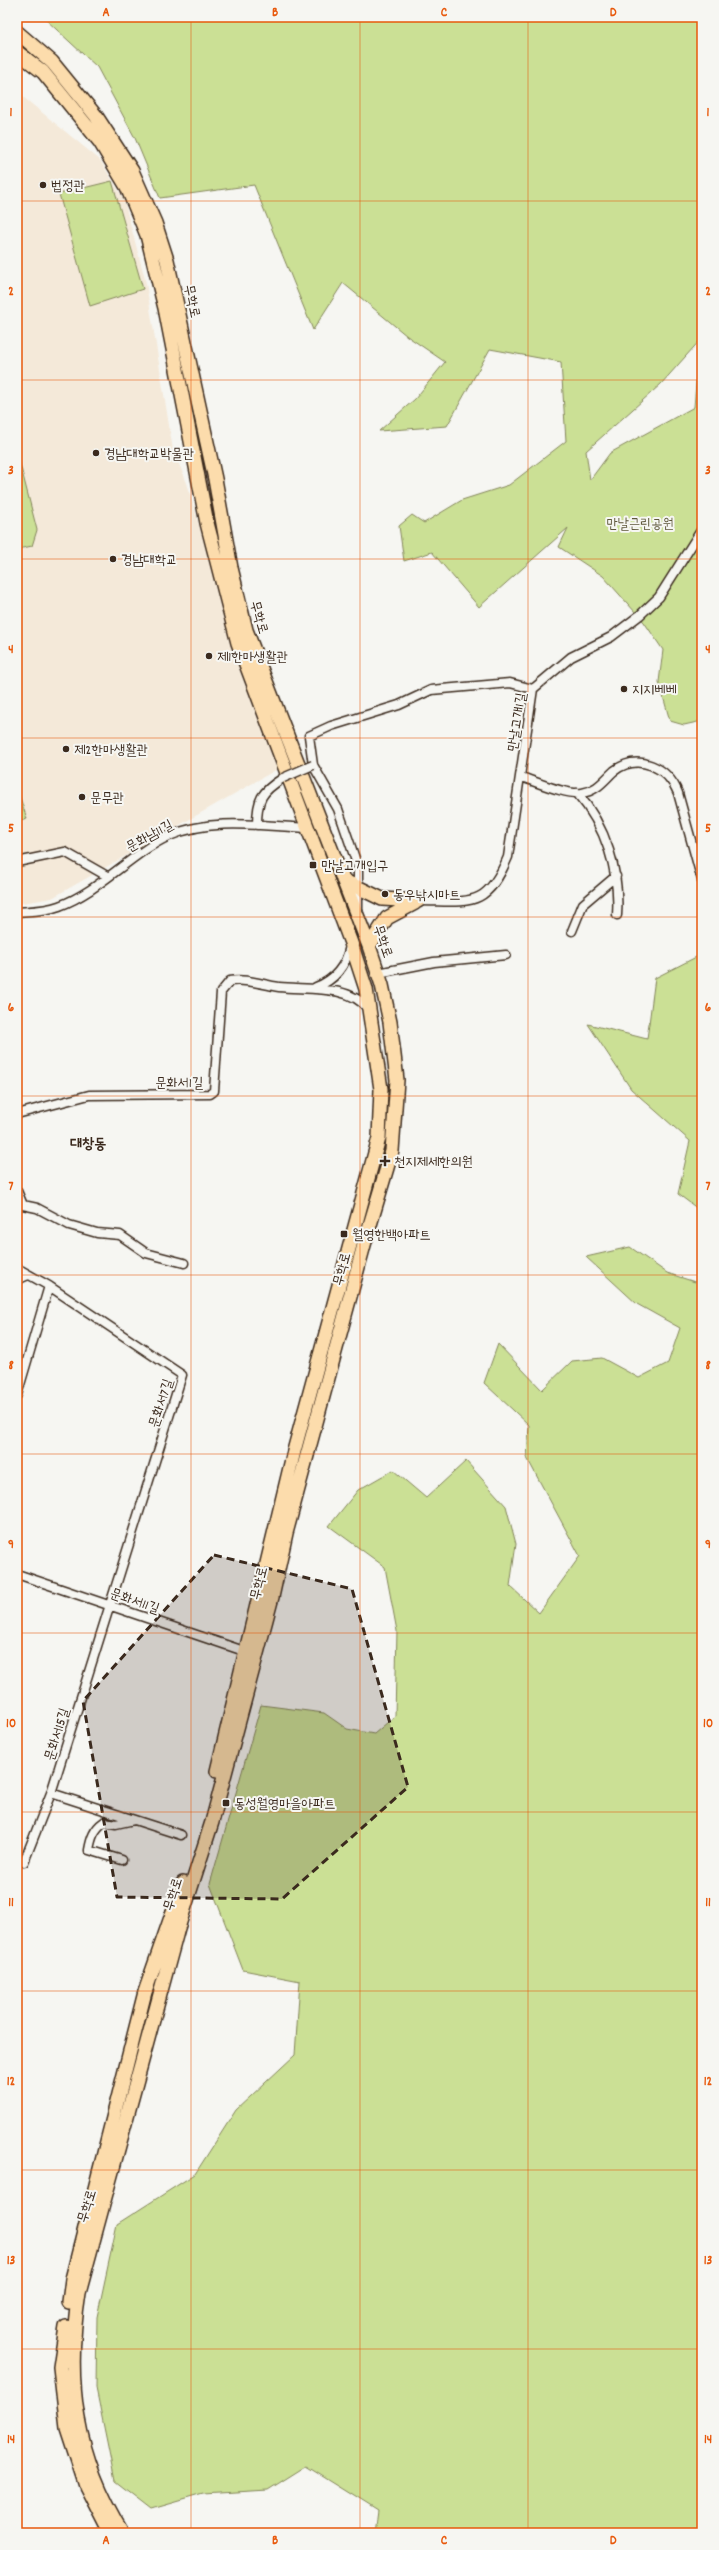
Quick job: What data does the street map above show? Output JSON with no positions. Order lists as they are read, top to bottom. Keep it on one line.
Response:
{"streets":{"main road":["무학로"],"street":["만날고개1길","문화남11길","문화서1길","문화서7길","문화서11길","문화서15길"]},"crossings":[["무학로","문화남11길"],["무학로","문화서1길"],["무학로","문화서11길"],["문화서7길","문화서11길"],["문화서7길","문화서15길"],["문화서11길","문화서15길"]],"districts":["대창동"],"parks":["만날근린공원"],"places":{"other":["법정관","경남대학교박물관","경남대학교","제1한마생활관","지지베베","제2한마생활관","문무관","동우낚시마트"],"transit":["만날고개입구","월영한백아파트","동성월영마을아파트"],"health":["천지제세한의원"]},"grid":{"columns":["A","B","C","D"],"rows":["1","2","3","4","5","6","7","8","9","10","11","12","13","14"]}}
